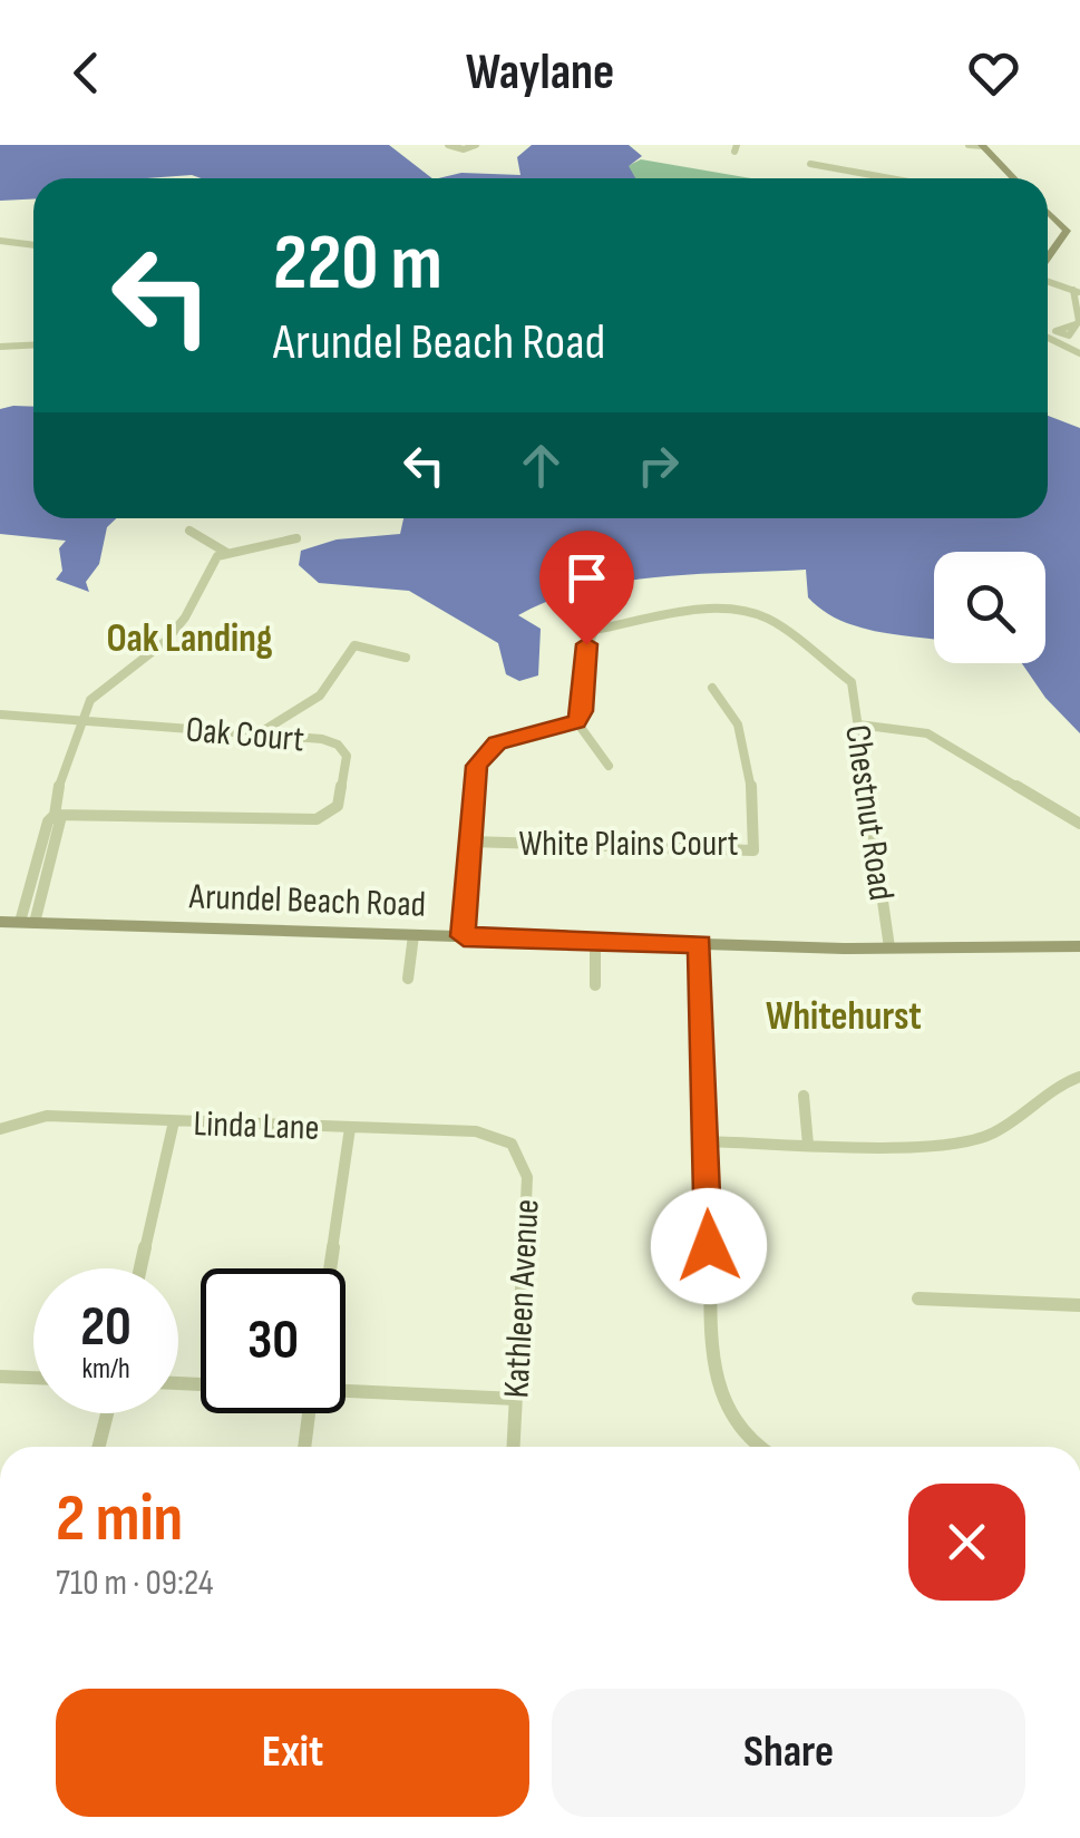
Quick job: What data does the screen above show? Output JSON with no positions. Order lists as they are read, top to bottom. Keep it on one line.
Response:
{"streets":{"street":["Oak Court","Chestnut Road","White Plains Court","Arundel Beach Road","Linda Lane","Kathleen Avenue"]},"crossings":[["Chestnut Road","Arundel Beach Road"],["Linda Lane","Kathleen Avenue"]],"districts":["Oak Landing","Whitehurst"],"page":{"header":"Waylane","turn":["220 m","Arundel Beach Road"],"speed":"20 km/h","limit":"30","heading":["2 min","710 m · 09:24"],"buttons":["Exit","Share"]}}
